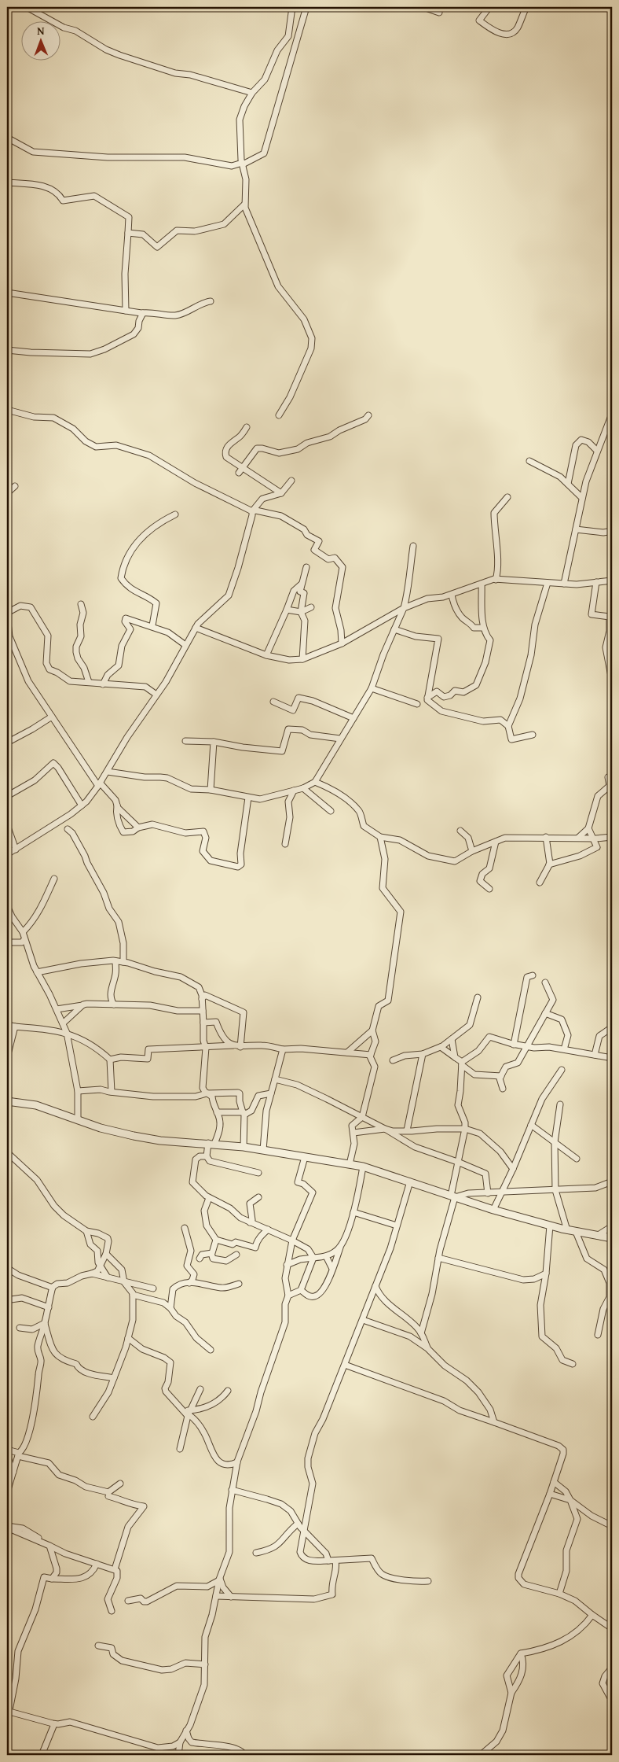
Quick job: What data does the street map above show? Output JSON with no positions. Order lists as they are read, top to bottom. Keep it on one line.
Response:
{"north":"top"}
